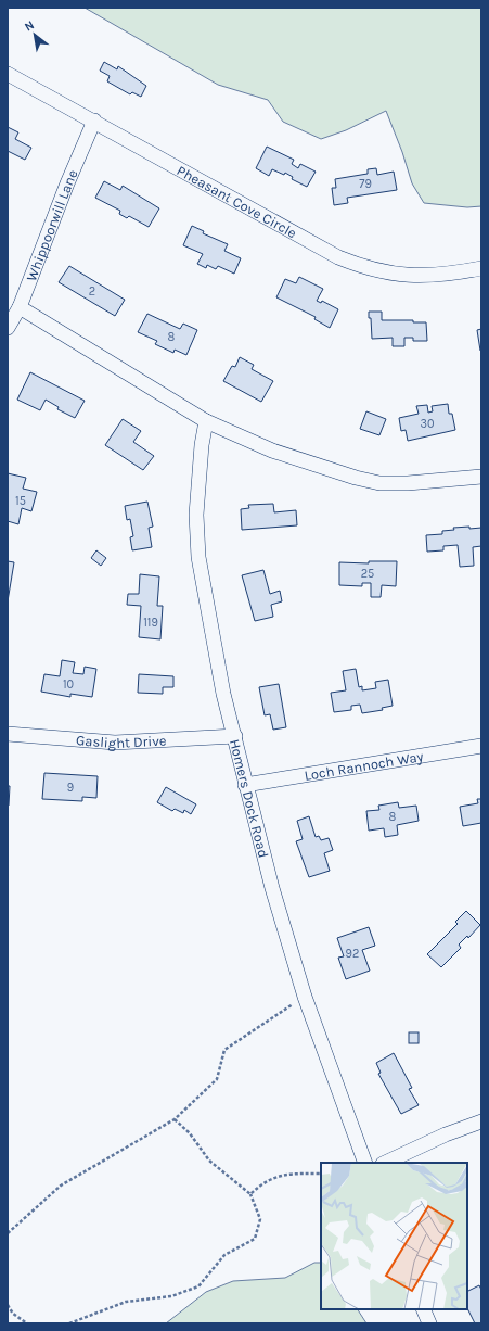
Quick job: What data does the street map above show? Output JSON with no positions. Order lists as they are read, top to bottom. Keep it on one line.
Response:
{"streets":{"street":["Pheasant Cove Circle","Whippoorwill Lane","Gaslight Drive","Loch Rannoch Way","Homers Dock Road"]},"crossings":[["Pheasant Cove Circle","Whippoorwill Lane"],["Gaslight Drive","Homers Dock Road"],["Loch Rannoch Way","Homers Dock Road"]],"house_numbers":["79","2","8","30","15","25","119","10","9","8","92"],"north":"top left"}
